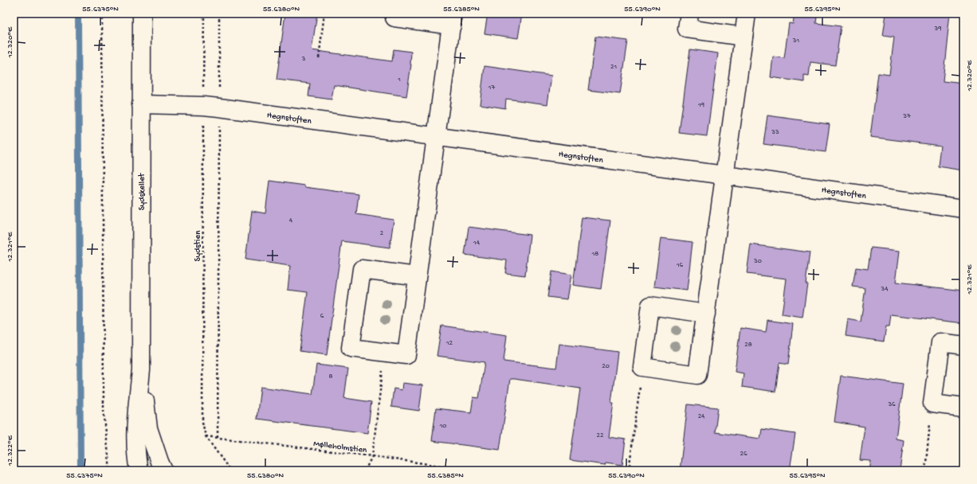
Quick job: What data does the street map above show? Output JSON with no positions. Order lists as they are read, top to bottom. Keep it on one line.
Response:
{"streets":{"street":["Hegnstoften","Sydskellet"],"path":["Sydstien","Mølleholmstien"]},"crossings":[["Hegnstoften","Sydskellet"],["Hegnstoften","Sydstien"],["Sydstien","Mølleholmstien"]],"house_numbers":["39","31","3","21","1","17","19","37","33","4","2","14","18","30","16","34","6","12","28","20","8","36","24","10","22","26"],"coordinates":["55.6375°N","55.6380°N","55.6385°N","55.6390°N","55.6395°N","12.320°E","12.321°E","12.322°E"]}
